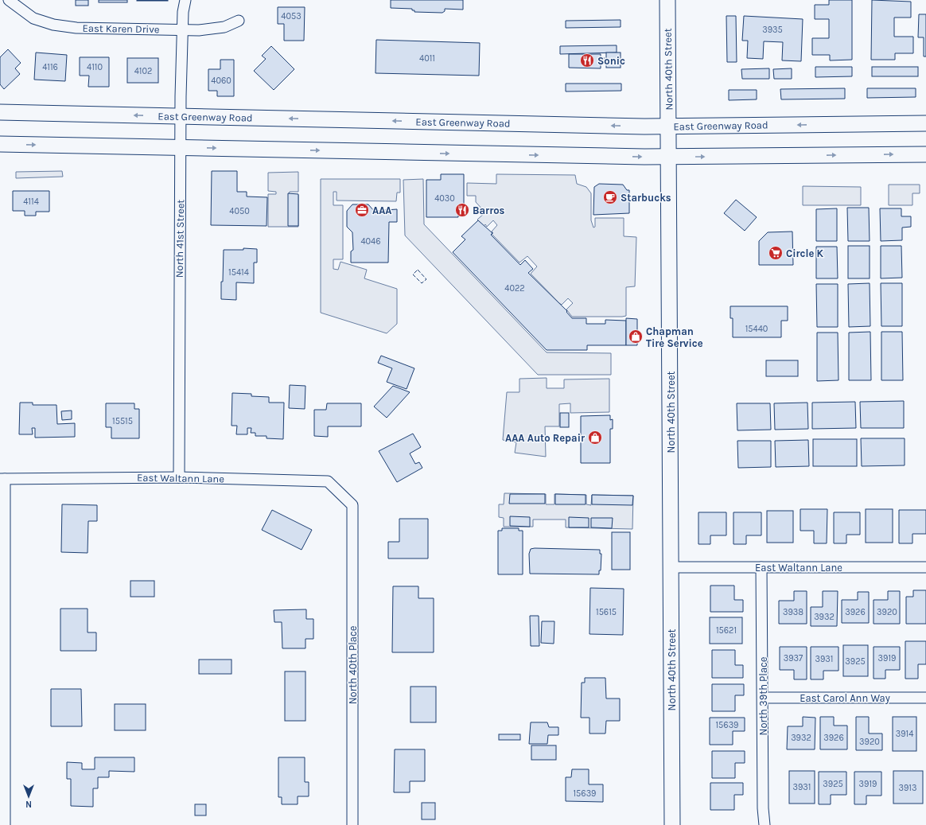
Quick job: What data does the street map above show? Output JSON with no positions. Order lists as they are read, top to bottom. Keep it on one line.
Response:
{"streets":{"main road":["North 40th Street","East Greenway Road"],"street":["East Karen Drive","North 41st Street","East Waltann Lane","North 40th Place","North 39th Place","East Carol Ann Way"]},"crossings":[["East Karen Drive","North 41st Street"],["North 40th Street","East Greenway Road"],["North 40th Street","East Waltann Lane"],["East Greenway Road","North 41st Street"],["North 41st Street","East Waltann Lane"],["East Waltann Lane","North 40th Place"],["East Waltann Lane","North 39th Place"],["North 39th Place","East Carol Ann Way"]],"places":{"restaurant":["Sonic","Barros"],"cafe":["Starbucks"],"office":["AAA"],"supermarket":["Circle K"],"shop":["Chapman Tire Service","AAA Auto Repair"]},"house_numbers":["4053","3935","4011","4116","4110","4102","4060","4030","4114","4050","4046","15414","4022","15440","15515","15615","3938","3926","3920","3932","15621","3937","3919","3931","3925","15639","3914","3932","3926","3920","3925","3919","3931","3913","15639"],"north":"bottom"}
